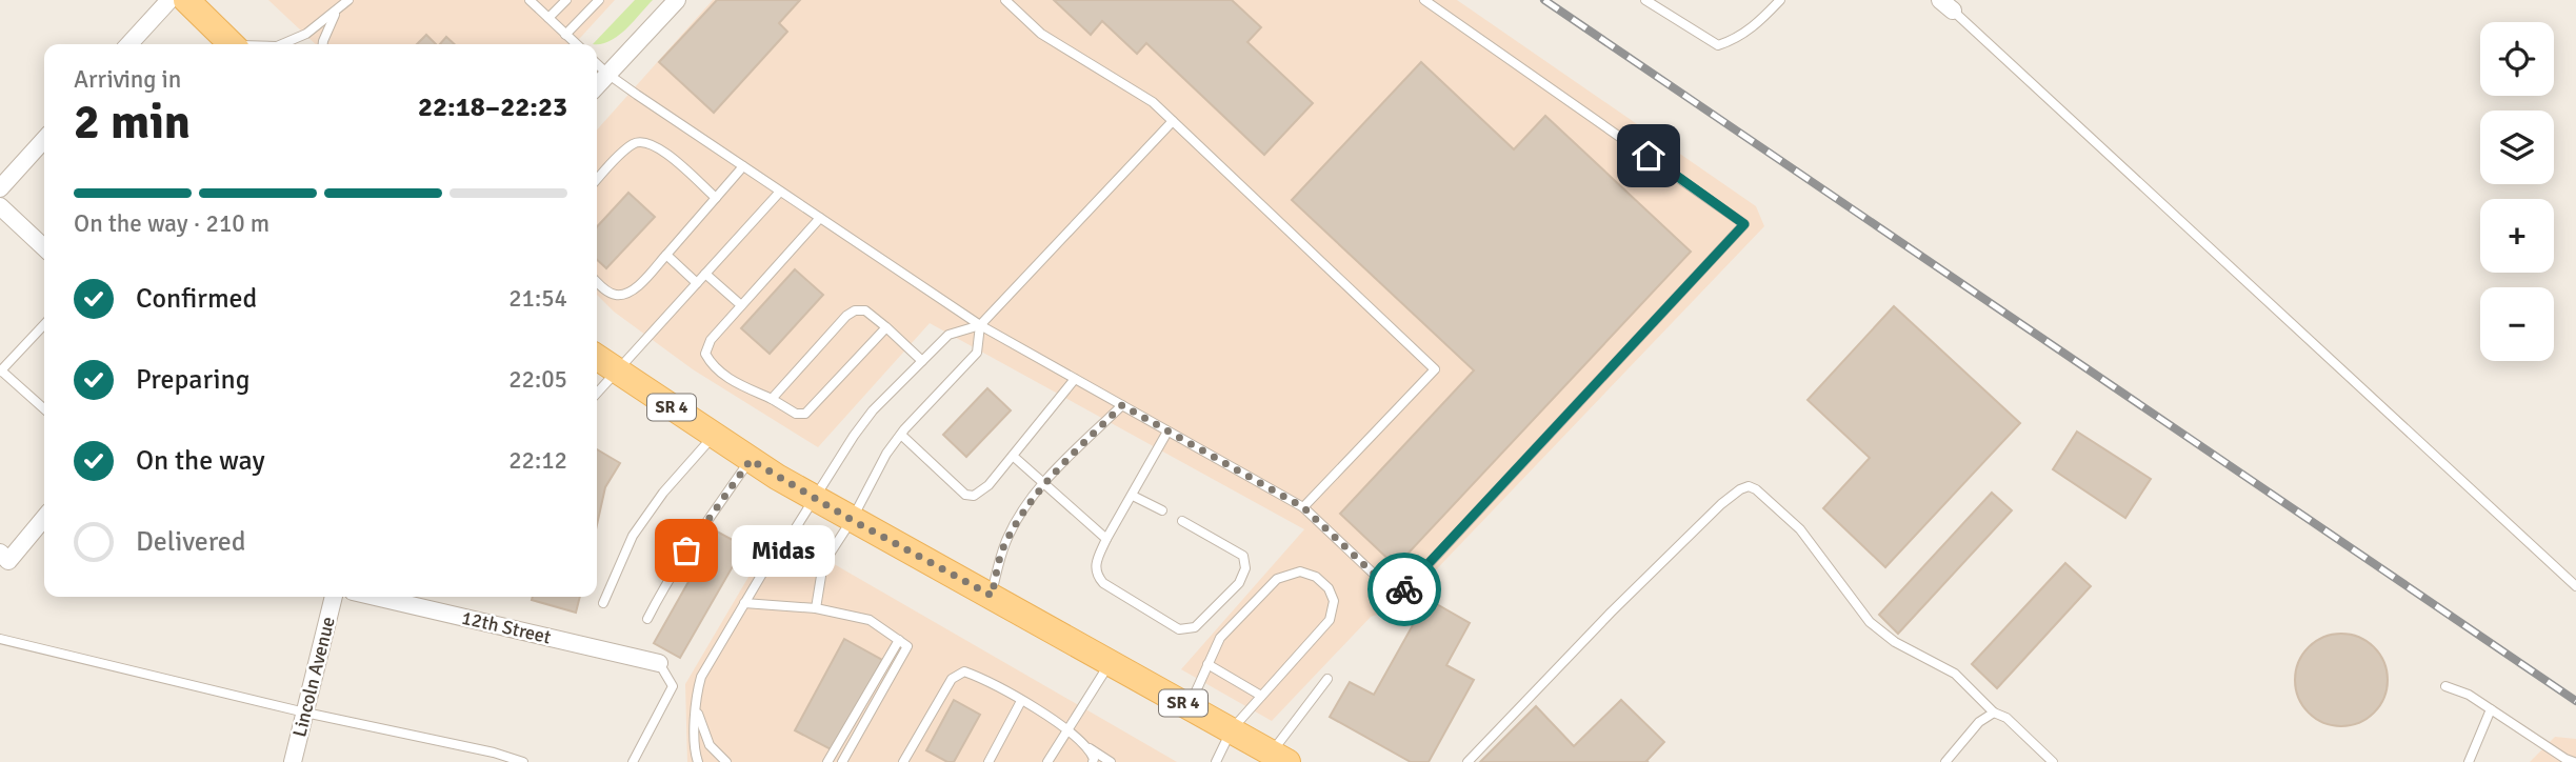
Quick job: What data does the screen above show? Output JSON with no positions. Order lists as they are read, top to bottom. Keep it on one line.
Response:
{"streets":{"main road":["SR 4"],"street":["12th Street","Lincoln Avenue"]},"places":["Midas"],"page":{"map_buttons":["+","−"],"heading":["2 min","Arriving in","22:18–22:23"],"bar":"On the way · 210 m","list":[["Confirmed","21:54"],["Preparing","22:05"],["On the way","22:12"],"Delivered"],"bubble":"Midas"}}
